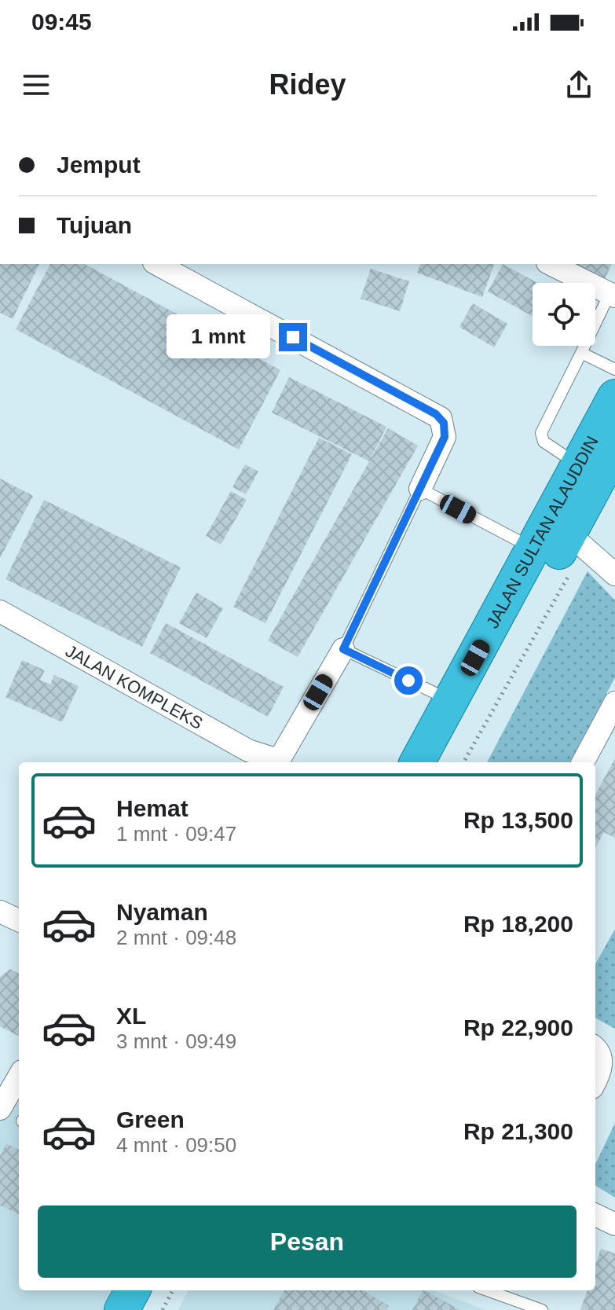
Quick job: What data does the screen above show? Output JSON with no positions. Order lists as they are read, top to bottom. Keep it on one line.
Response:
{"streets":{"highway":["JALAN SULTAN ALAUDDIN"],"street":["JALAN KOMPLEKS"]},"page":{"status":"09:45","header":"Ridey","banner":["Jemput","Tujuan"],"bubble":"1 mnt","list":[{"name":"Hemat","note":"1 mnt · 09:47","value":"Rp 13,500"},{"name":"Nyaman","note":"2 mnt · 09:48","value":"Rp 18,200"},{"name":"XL","note":"3 mnt · 09:49","value":"Rp 22,900"},{"name":"Green","note":"4 mnt · 09:50","value":"Rp 21,300"}],"buttons":"Pesan"}}
